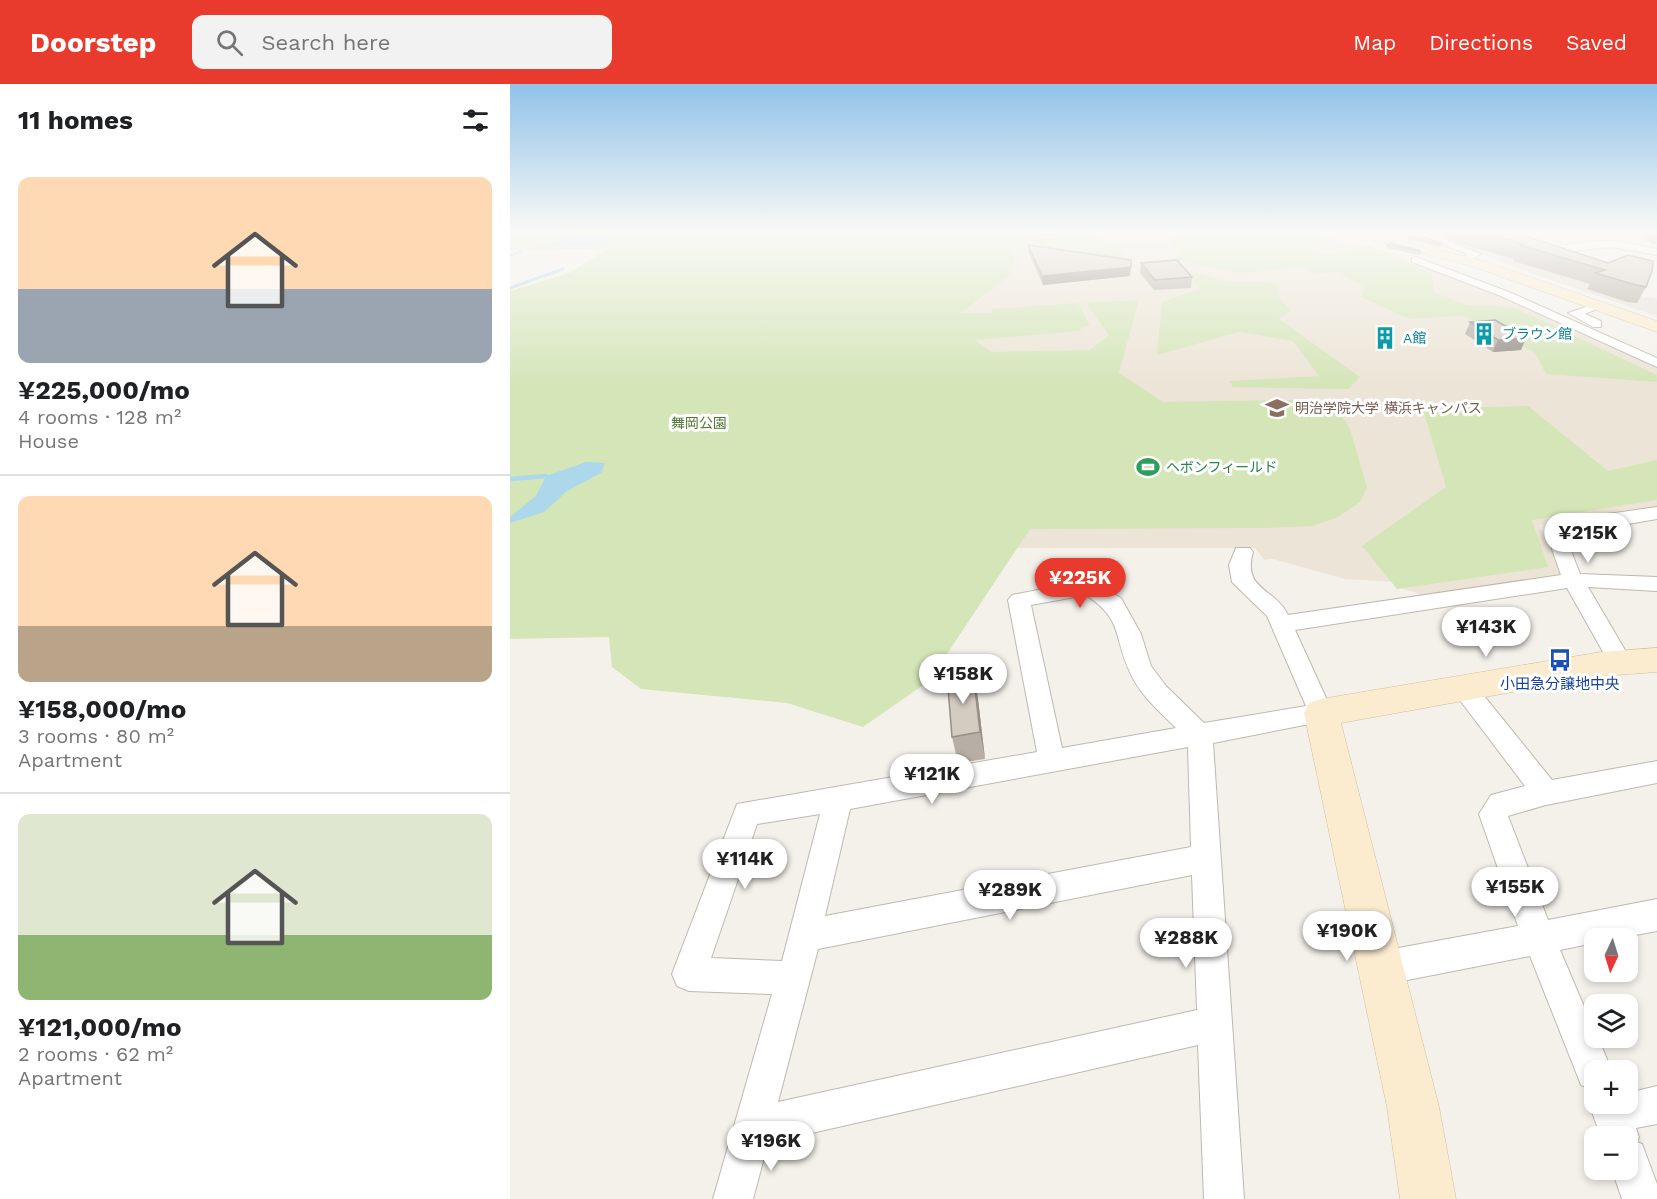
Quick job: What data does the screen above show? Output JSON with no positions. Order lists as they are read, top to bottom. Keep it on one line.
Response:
{"parks":["舞岡公園"],"places":{"building":["ブラウン館","A館"],"school or university":["明治学院大学 横浜キャンパス"],"sports":["ヘボンフィールド"],"bus stop":["小田急分譲地中央"]},"north":"bottom","page":{"header":"Doorstep","search":"Search here","nav":["Map","Directions","Saved"],"heading":"11 homes","list":[{"name":"¥225,000/mo","note":"4 rooms · 128 m² · House"},{"name":"¥158,000/mo","note":"3 rooms · 80 m² · Apartment"},{"name":"¥121,000/mo","note":"2 rooms · 62 m² · Apartment"}],"price":["¥215K","¥225K","¥143K","¥158K","¥121K","¥114K","¥155K","¥289K","¥190K","¥288K","¥196K"],"map_buttons":["+","−"]}}
